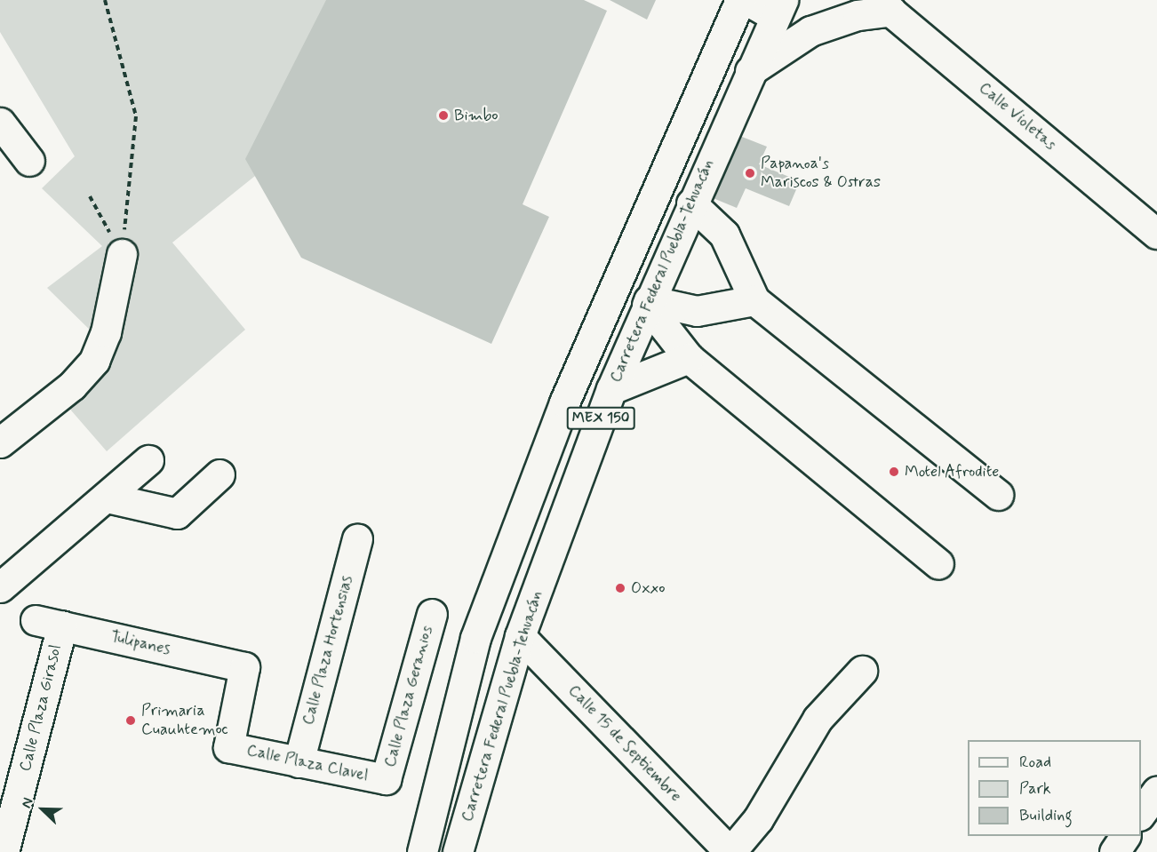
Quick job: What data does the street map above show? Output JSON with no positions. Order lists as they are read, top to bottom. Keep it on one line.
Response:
{"streets":{"street":["Calle Violetas","Carretera Federal Puebla-Tehuacán","MEX 150","Tulipanes","Calle Plaza Hortensias","Calle Plaza Geranios","Calle Plaza Girasol","Calle 15 de Septiembre","Calle Plaza Clavel"]},"crossings":[["Carretera Federal Puebla-Tehuacán","Calle 15 de Septiembre"],["Tulipanes","Calle Plaza Girasol"],["Tulipanes","Calle Plaza Clavel"],["Calle Plaza Hortensias","Calle Plaza Clavel"],["Calle Plaza Geranios","Calle Plaza Clavel"]],"places":["Bimbo","Papanoa's Mariscos & Ostras","Motel Afrodite","Oxxo","Primaria Cuauhtemoc"],"legend":["Road","Park","Building"],"north":"top left"}
